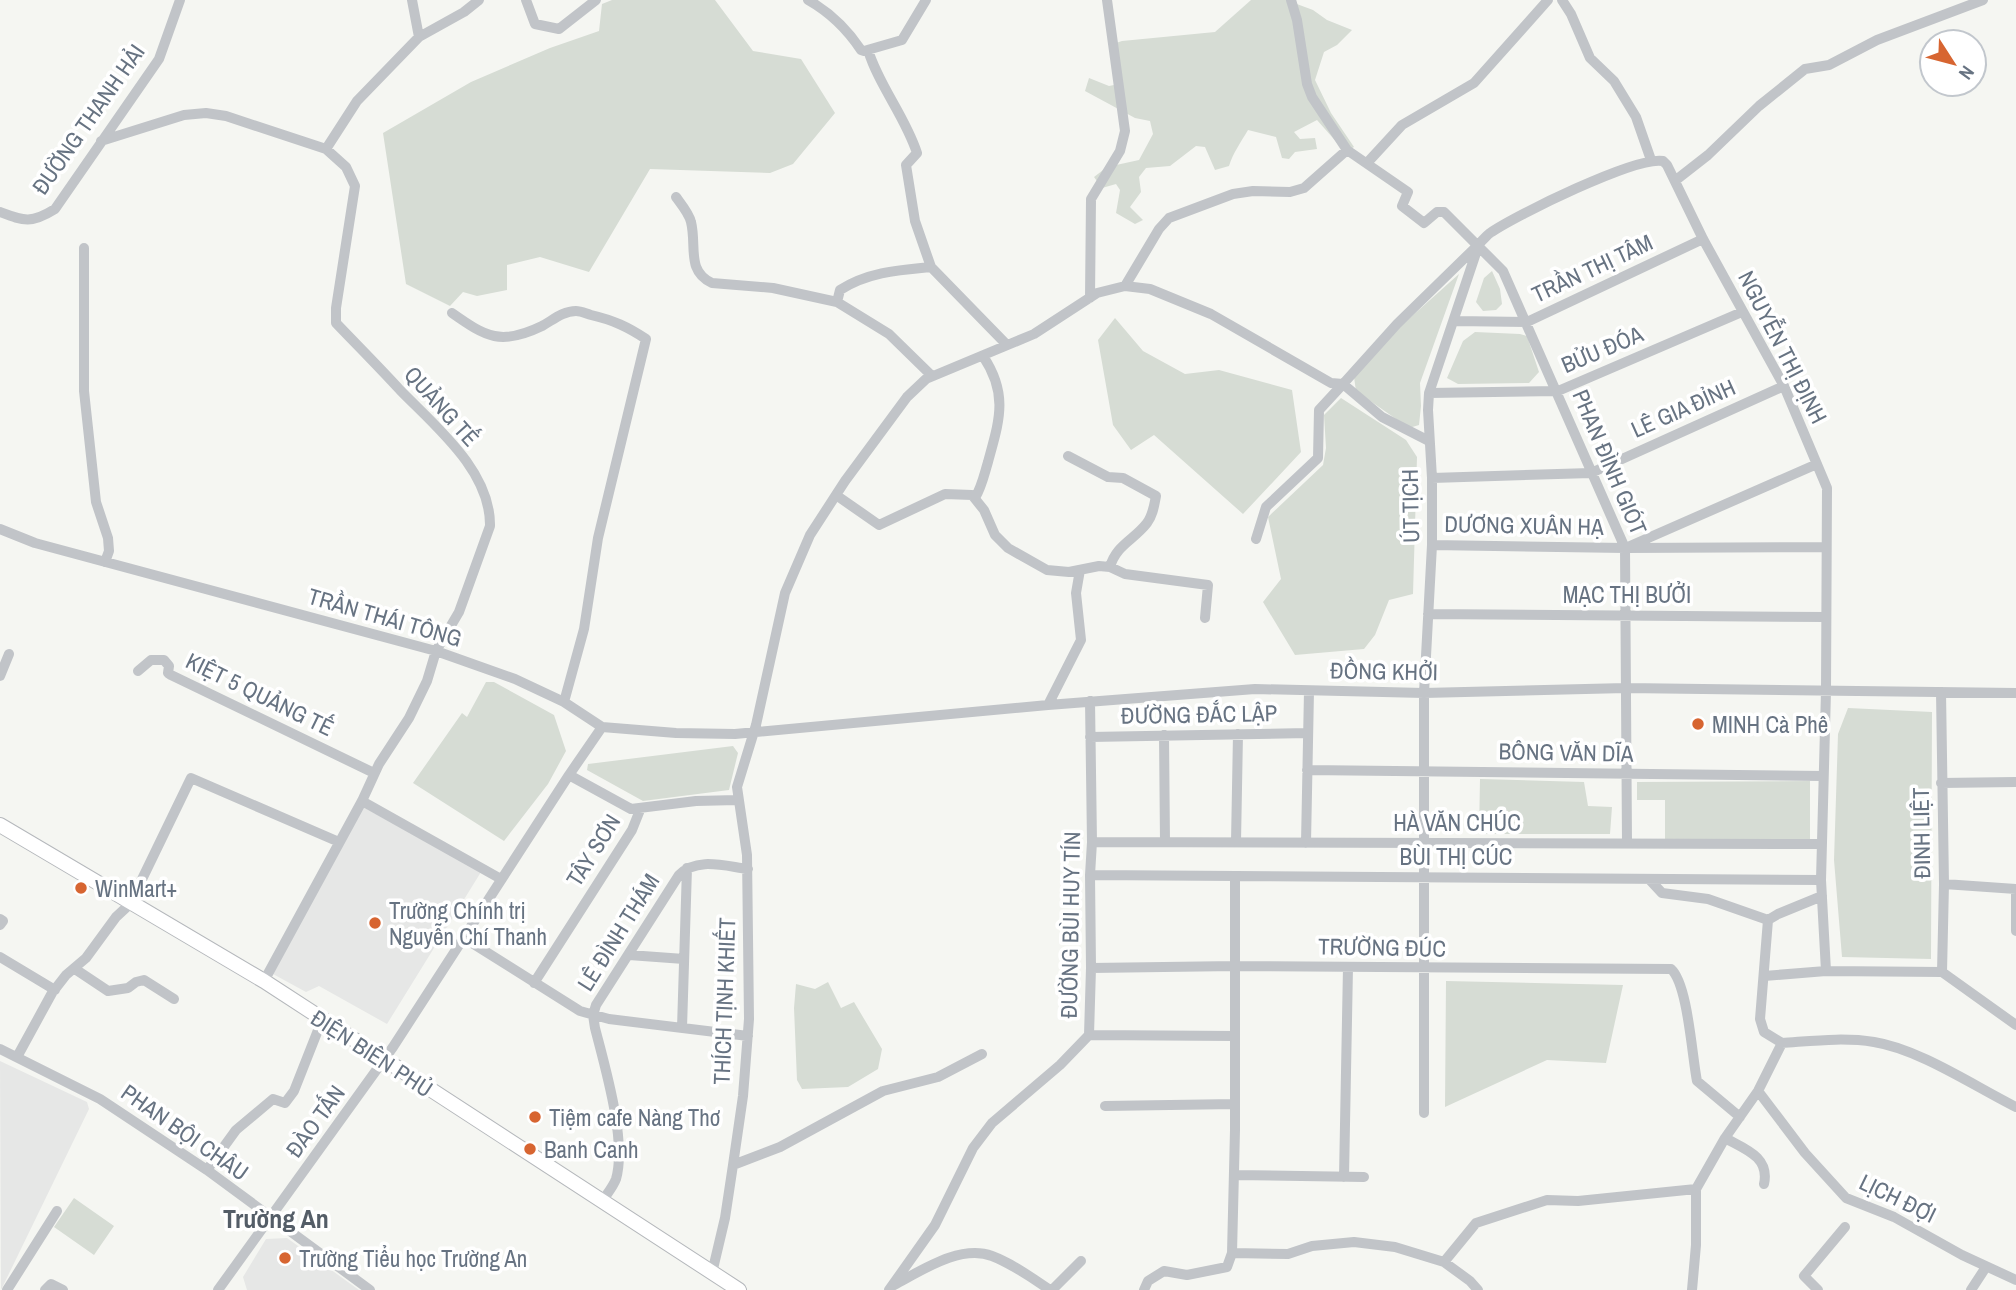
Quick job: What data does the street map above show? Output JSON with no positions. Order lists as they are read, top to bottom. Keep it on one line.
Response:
{"streets":{"main road":["ĐIỆN BIÊN PHỦ"],"street":["ĐƯỜNG THANH HẢI","TRẦN THỊ TÂM","NGUYỄN THỊ ĐỊNH","BỬU ĐÓA","QUẢNG TẾ","LÊ GIA ĐỈNH","PHAN ĐÌNH GIÓT","ÚT TỊCH","DƯƠNG XUÂN HẠ","MẠC THỊ BƯỞI","TRẦN THÁI TÔNG","ĐỒNG KHỞI","KIỆT 5 QUẢNG TẾ","ĐƯỜNG ĐẮC LẬP","BÔNG VĂN DĨA","HÀ VĂN CHÚC","ĐINH LIỆT","TÂY SƠN","BÙI THỊ CÚC","ĐƯỜNG BÙI HUY TÍN","LÊ ĐÌNH THÁM","TRƯỜNG ĐÚC","THÍCH TỊNH KHIẾT","ĐÀO TẤN","PHAN BỘI CHÂU","LỊCH ĐỢI"]},"crossings":[["ĐƯỜNG THANH HẢI","QUẢNG TẾ"],["TRẦN THỊ TÂM","NGUYỄN THỊ ĐỊNH"],["TRẦN THỊ TÂM","PHAN ĐÌNH GIÓT"],["TRẦN THỊ TÂM","ÚT TỊCH"],["NGUYỄN THỊ ĐỊNH","BỬU ĐÓA"],["NGUYỄN THỊ ĐỊNH","LÊ GIA ĐỈNH"],["NGUYỄN THỊ ĐỊNH","DƯƠNG XUÂN HẠ"],["NGUYỄN THỊ ĐỊNH","MẠC THỊ BƯỞI"],["NGUYỄN THỊ ĐỊNH","ĐỒNG KHỞI"],["NGUYỄN THỊ ĐỊNH","BÔNG VĂN DĨA"],["NGUYỄN THỊ ĐỊNH","HÀ VĂN CHÚC"],["NGUYỄN THỊ ĐỊNH","BÙI THỊ CÚC"],["BỬU ĐÓA","PHAN ĐÌNH GIÓT"],["BỬU ĐÓA","ÚT TỊCH"],["QUẢNG TẾ","TRẦN THÁI TÔNG"],["QUẢNG TẾ","KIỆT 5 QUẢNG TẾ"],["QUẢNG TẾ","ĐIỆN BIÊN PHỦ"],["LÊ GIA ĐỈNH","PHAN ĐÌNH GIÓT"],["LÊ GIA ĐỈNH","ÚT TỊCH"],["PHAN ĐÌNH GIÓT","ÚT TỊCH"],["PHAN ĐÌNH GIÓT","DƯƠNG XUÂN HẠ"],["PHAN ĐÌNH GIÓT","MẠC THỊ BƯỞI"],["PHAN ĐÌNH GIÓT","ĐỒNG KHỞI"],["PHAN ĐÌNH GIÓT","BÔNG VĂN DĨA"],["PHAN ĐÌNH GIÓT","HÀ VĂN CHÚC"],["ÚT TỊCH","DƯƠNG XUÂN HẠ"],["ÚT TỊCH","MẠC THỊ BƯỞI"],["ÚT TỊCH","ĐỒNG KHỞI"],["ÚT TỊCH","BÔNG VĂN DĨA"],["ÚT TỊCH","HÀ VĂN CHÚC"],["ÚT TỊCH","BÙI THỊ CÚC"],["ÚT TỊCH","TRƯỜNG ĐÚC"],["TRẦN THÁI TÔNG","ĐỒNG KHỞI"],["TRẦN THÁI TÔNG","THÍCH TỊNH KHIẾT"],["TRẦN THÁI TÔNG","ĐÀO TẤN"],["ĐỒNG KHỞI","ĐƯỜNG ĐẮC LẬP"],["ĐỒNG KHỞI","ĐINH LIỆT"],["ĐỒNG KHỞI","ĐƯỜNG BÙI HUY TÍN"],["ĐỒNG KHỞI","THÍCH TỊNH KHIẾT"],["ĐƯỜNG ĐẮC LẬP","BÔNG VĂN DĨA"],["ĐƯỜNG ĐẮC LẬP","HÀ VĂN CHÚC"],["ĐƯỜNG ĐẮC LẬP","ĐƯỜNG BÙI HUY TÍN"],["HÀ VĂN CHÚC","ĐƯỜNG BÙI HUY TÍN"],["TÂY SƠN","THÍCH TỊNH KHIẾT"],["TÂY SƠN","ĐÀO TẤN"],["BÙI THỊ CÚC","ĐƯỜNG BÙI HUY TÍN"],["ĐƯỜNG BÙI HUY TÍN","TRƯỜNG ĐÚC"],["LÊ ĐÌNH THÁM","THÍCH TỊNH KHIẾT"],["LÊ ĐÌNH THÁM","ĐIỆN BIÊN PHỦ"],["THÍCH TỊNH KHIẾT","ĐIỆN BIÊN PHỦ"],["ĐIỆN BIÊN PHỦ","ĐÀO TẤN"],["ĐÀO TẤN","PHAN BỘI CHÂU"]],"districts":["Trường An"],"places":["MINH Cà Phê","WinMart+","Trường Chính trị Nguyễn Chí Thanh","Tiệm cafe Nàng Thơ","Banh Canh","Trường Tiểu học Trường An"],"north":"bottom right"}
